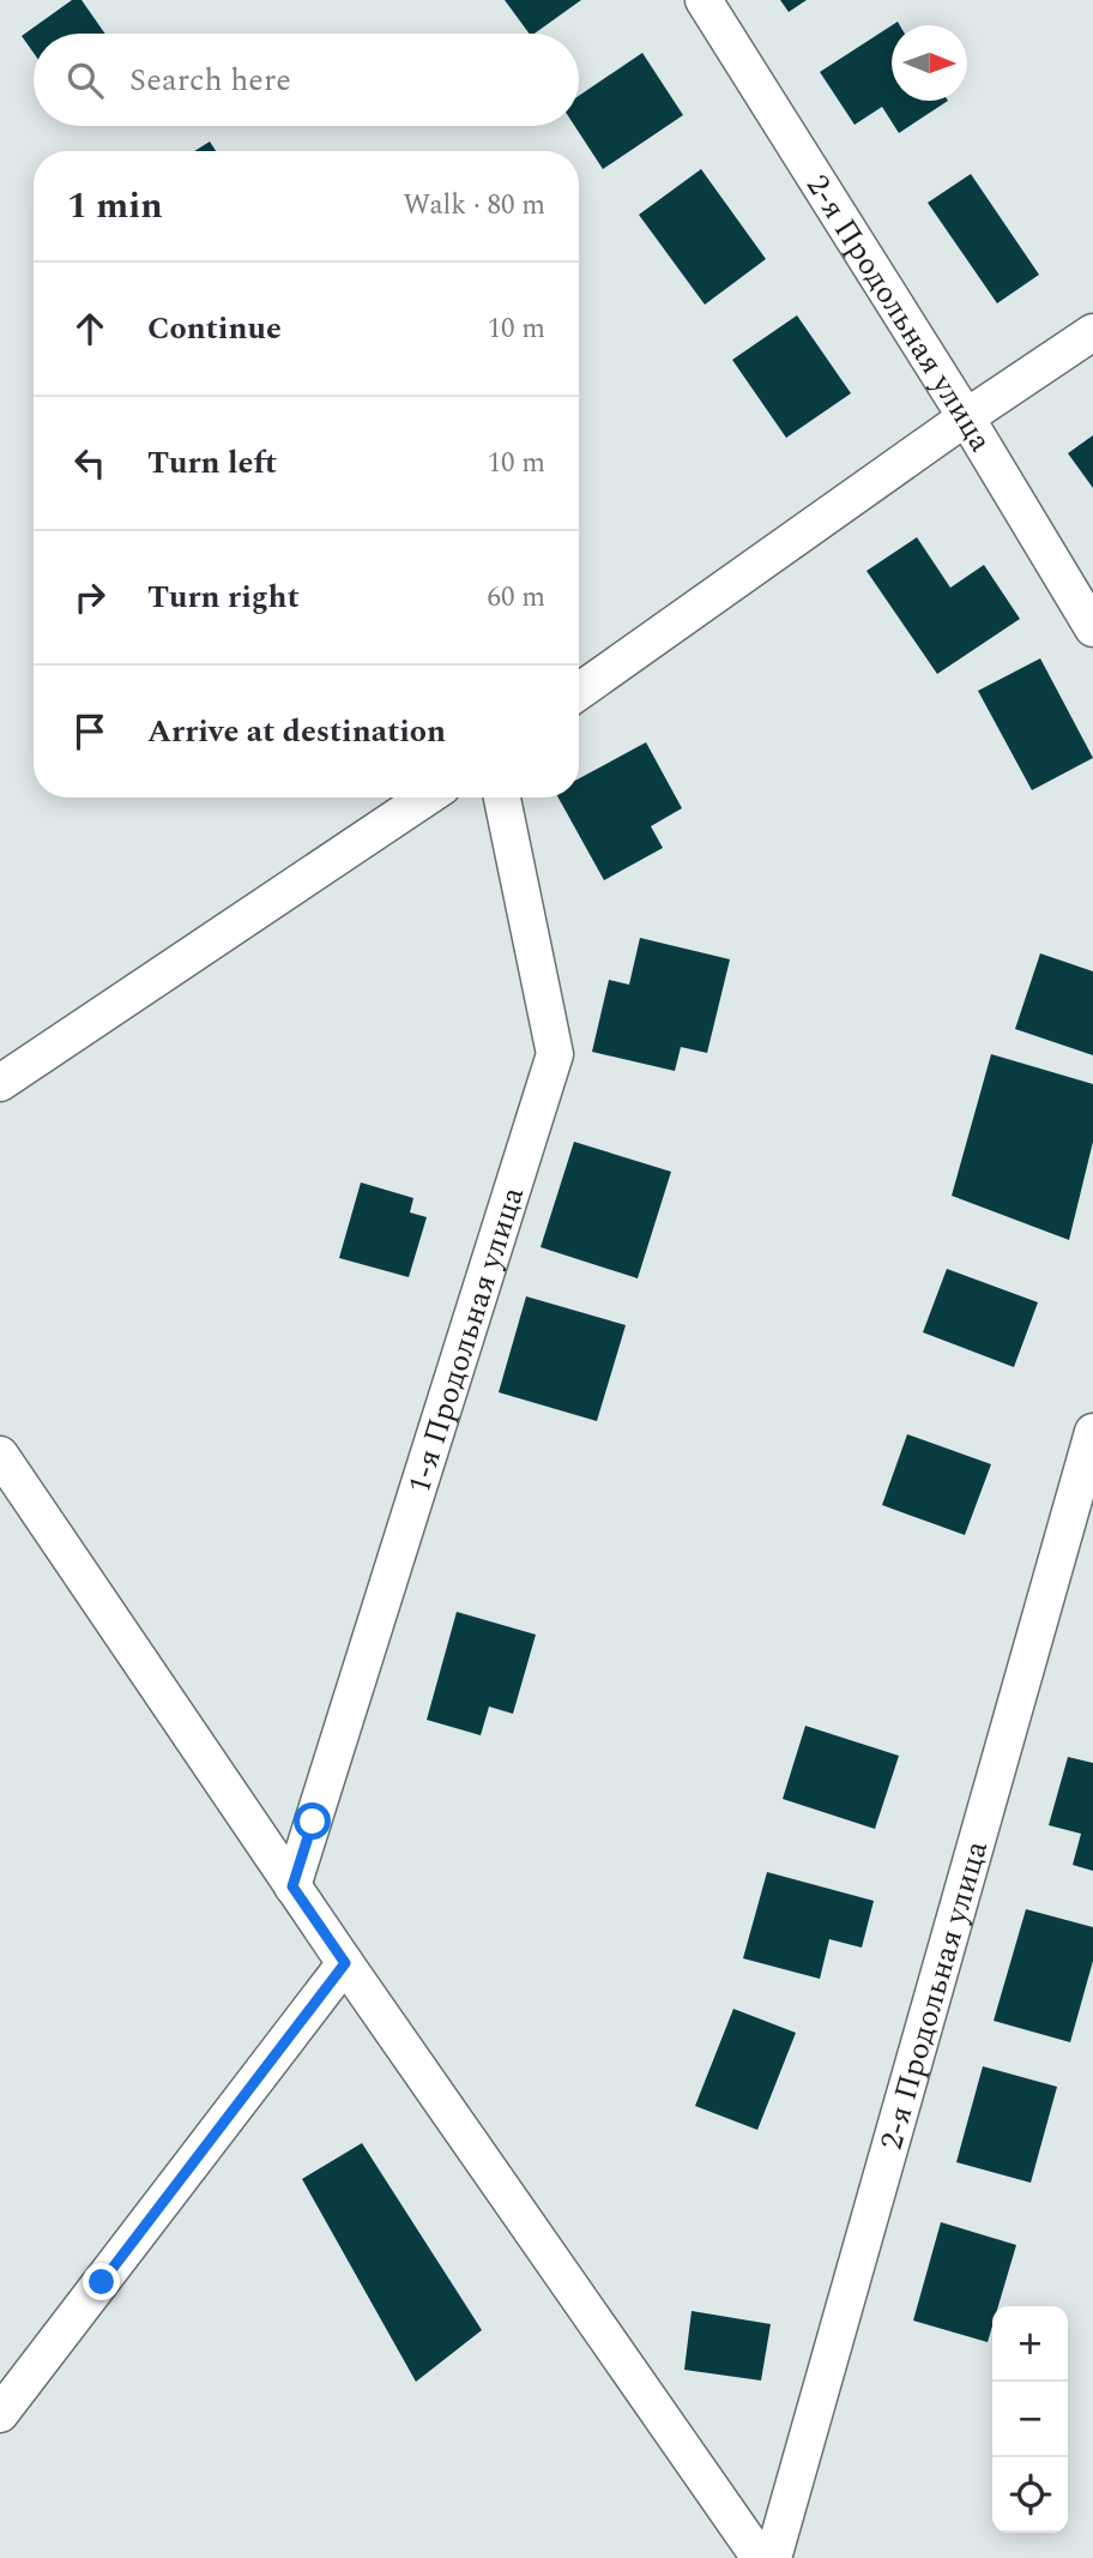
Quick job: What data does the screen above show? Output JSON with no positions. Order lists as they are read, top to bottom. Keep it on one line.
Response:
{"streets":{"street":["2-я Продольная улица","1-я Продольная улица"]},"north":"right","page":{"search":"Search here","heading":["1 min","Walk · 80 m"],"list":[["Continue","10 m"],["Turn left","10 m"],["Turn right","60 m"],"Arrive at destination"],"map_buttons":["+","−"]}}
